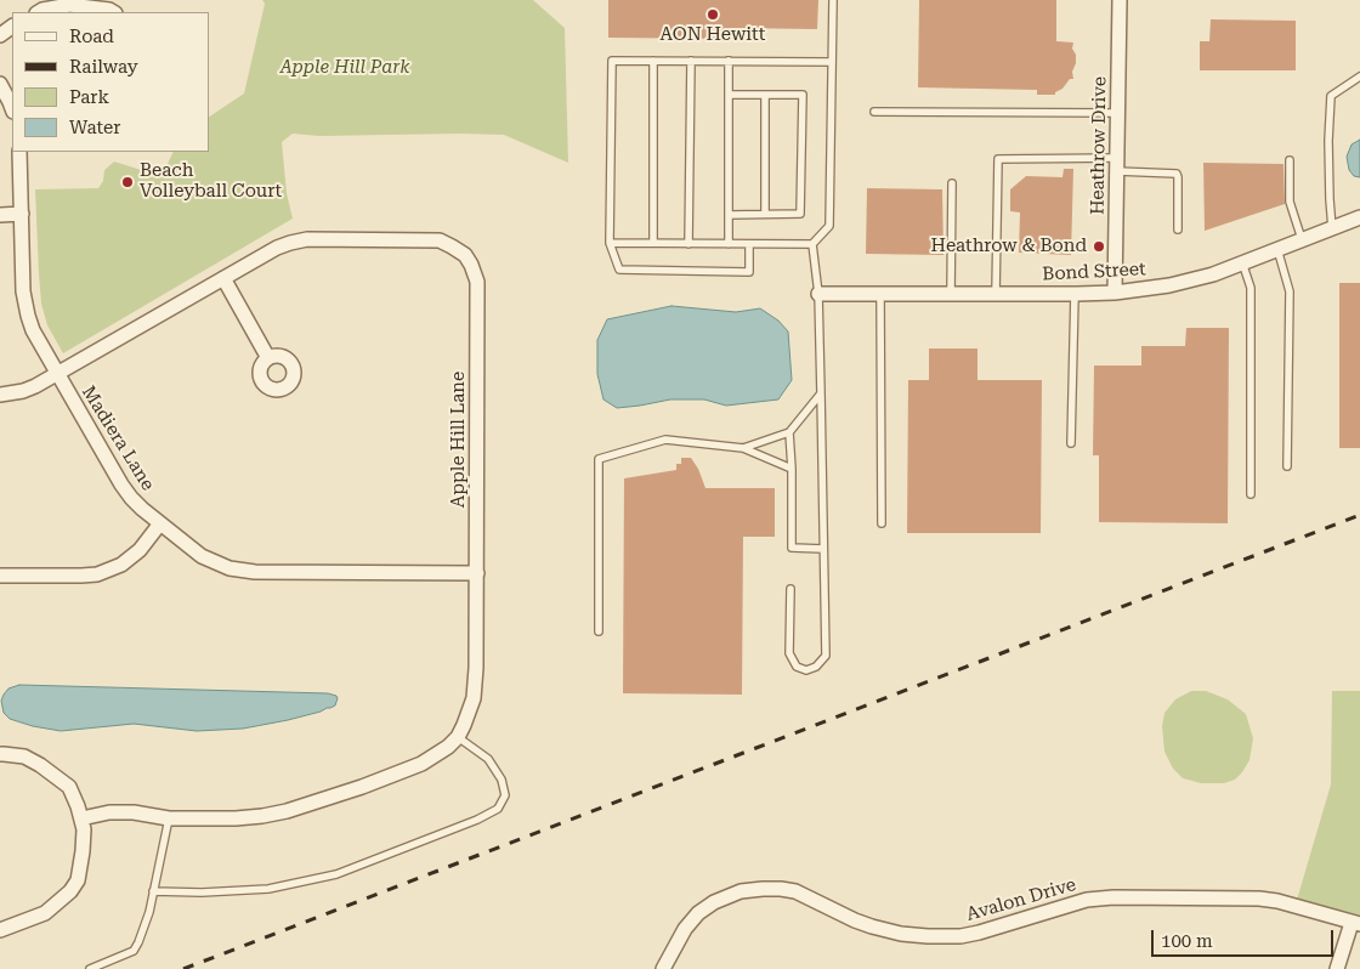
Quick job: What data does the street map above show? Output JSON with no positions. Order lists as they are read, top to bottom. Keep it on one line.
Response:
{"streets":{"street":["Heathrow Drive","Bond Street","Madiera Lane","Apple Hill Lane","Avalon Drive"]},"crossings":[["Heathrow Drive","Bond Street"],["Madiera Lane","Apple Hill Lane"]],"parks":["Apple Hill Park"],"places":["AON Hewitt","Beach Volleyball Court","Heathrow & Bond"],"legend":["Road","Railway","Park","Water"],"scale_bar":"100 m"}
